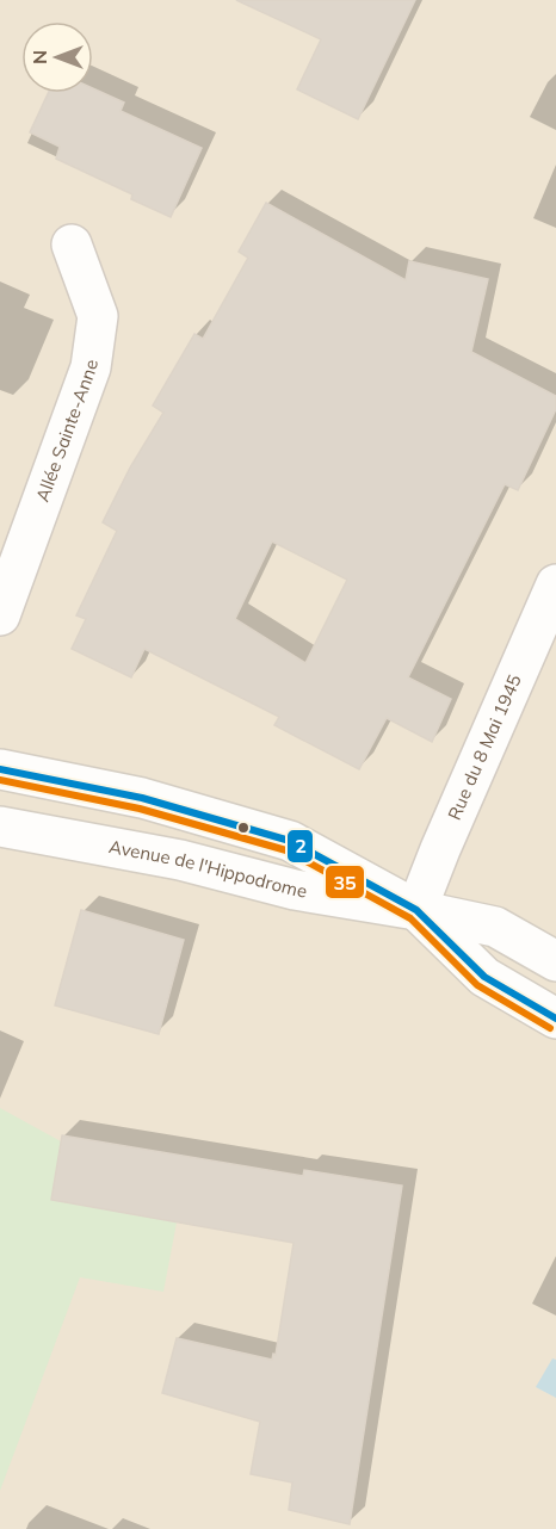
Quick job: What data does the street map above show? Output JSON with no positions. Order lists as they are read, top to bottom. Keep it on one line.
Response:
{"streets":{"street":["Allée Sainte-Anne","Rue du 8 Mai 1945","Avenue de l'Hippodrome"]},"crossings":[["Rue du 8 Mai 1945","Avenue de l'Hippodrome"]],"lines":["transit line 2","transit line 35"],"north":"left"}
